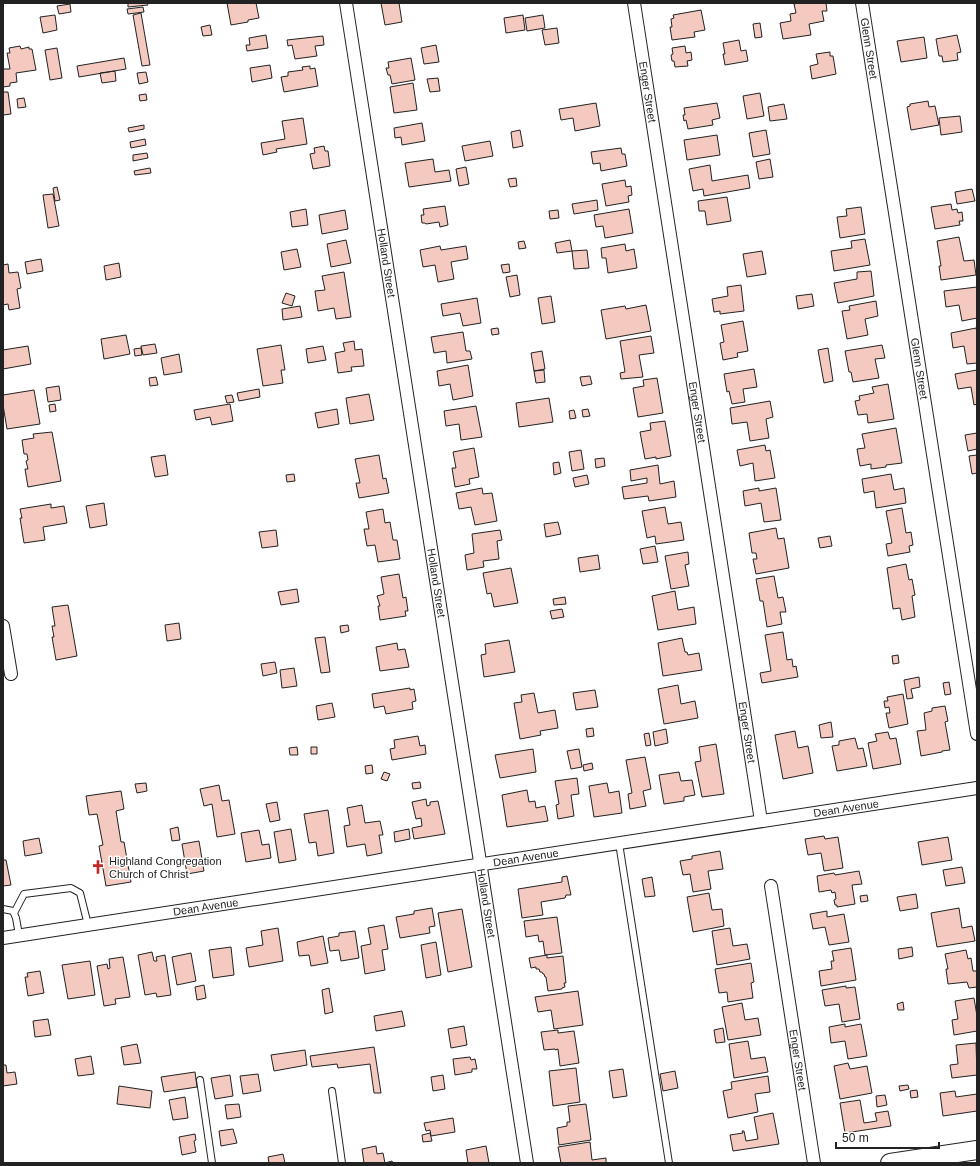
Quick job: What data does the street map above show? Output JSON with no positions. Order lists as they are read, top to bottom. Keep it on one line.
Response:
{"streets":{"street":["Glenn Street","Enger Street","Holland Street","Dean Avenue"]},"crossings":[["Enger Street","Dean Avenue"],["Holland Street","Dean Avenue"]],"places":{"church":["Highland Congregation Church of Christ"]},"scale_bar":"50 m"}
